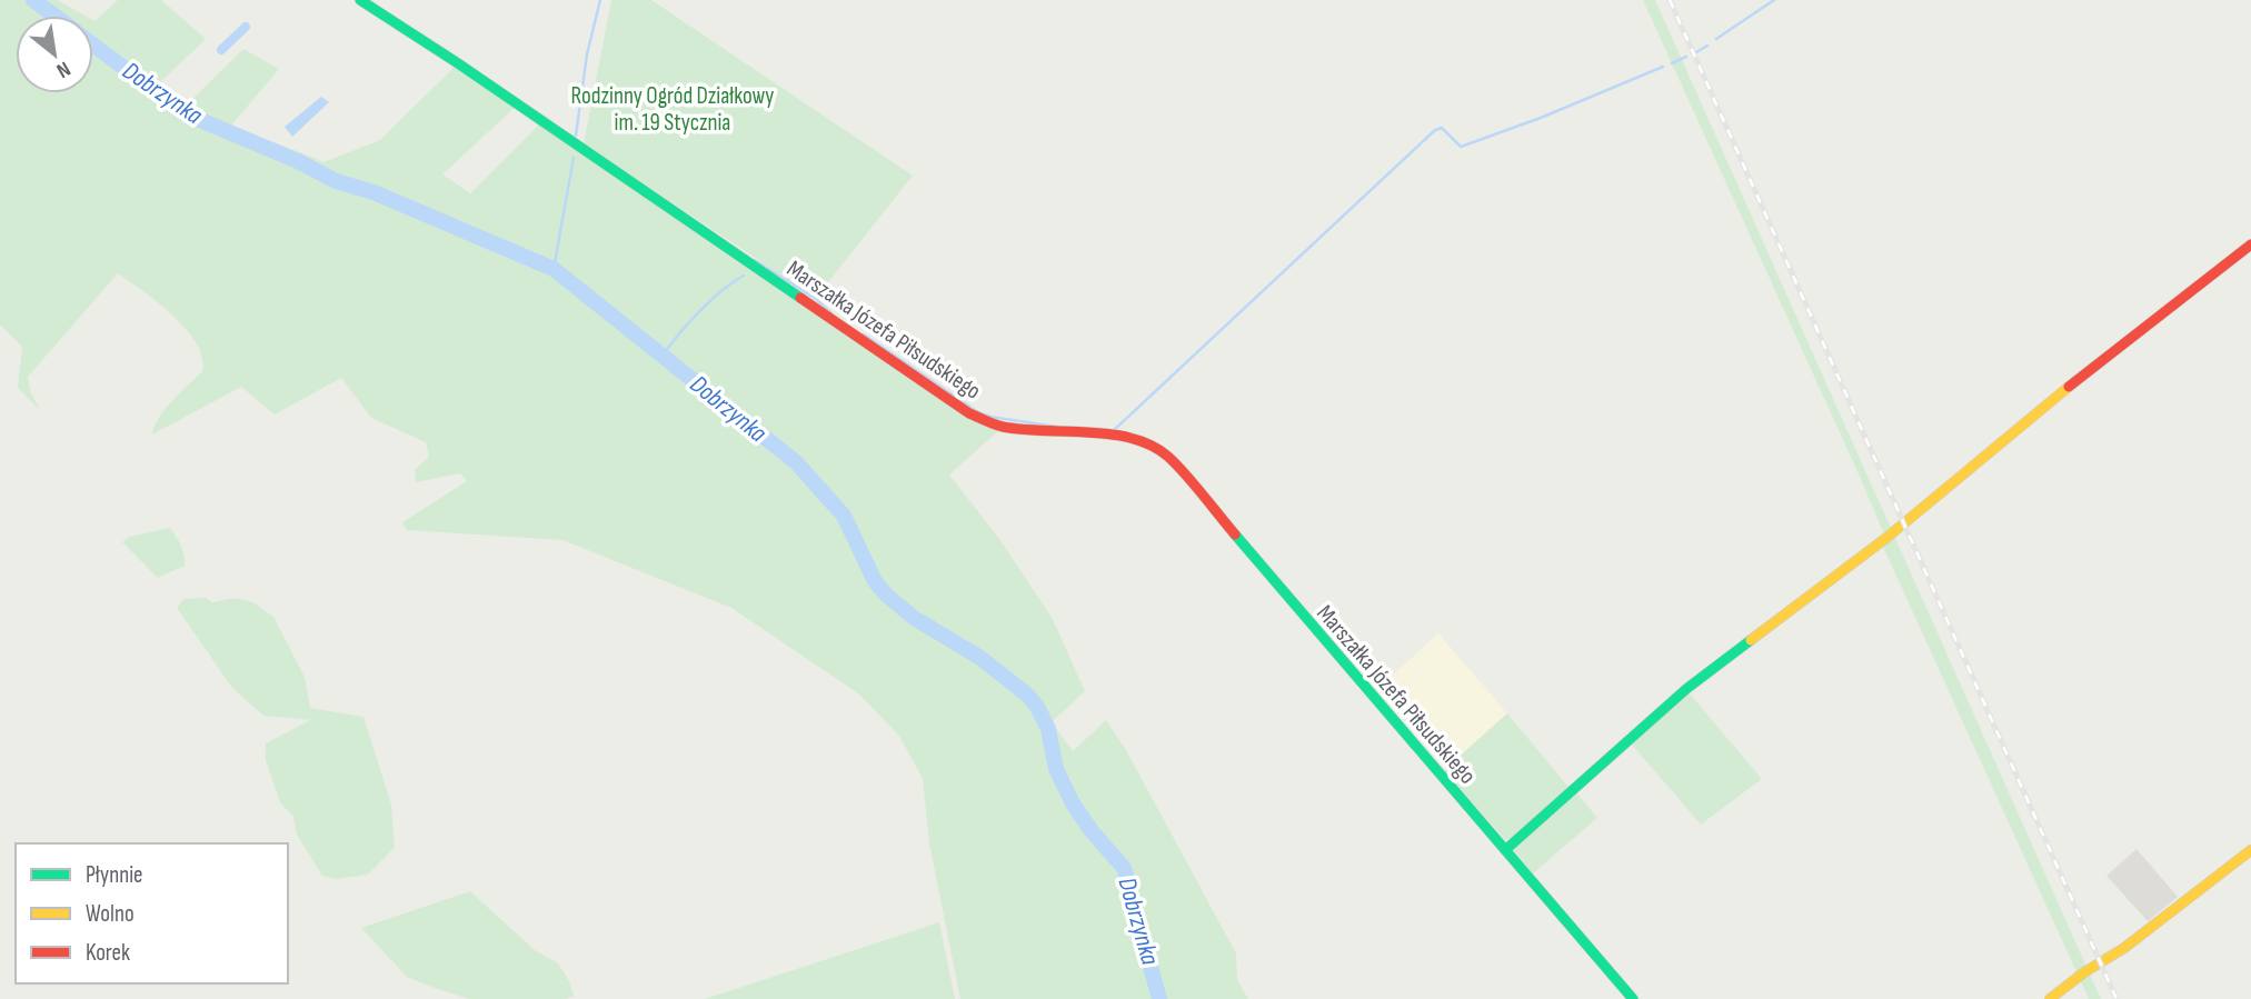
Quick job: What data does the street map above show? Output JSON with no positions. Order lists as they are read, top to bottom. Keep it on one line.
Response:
{"streets":{"street":["Marszałka Józefa Piłsudskiego"]},"water":["Dobrzynka"],"parks":["Rodzinny Ogród Działkowy im. 19 Stycznia"],"legend":["Płynnie","Wolno","Korek"],"north":"bottom right"}
